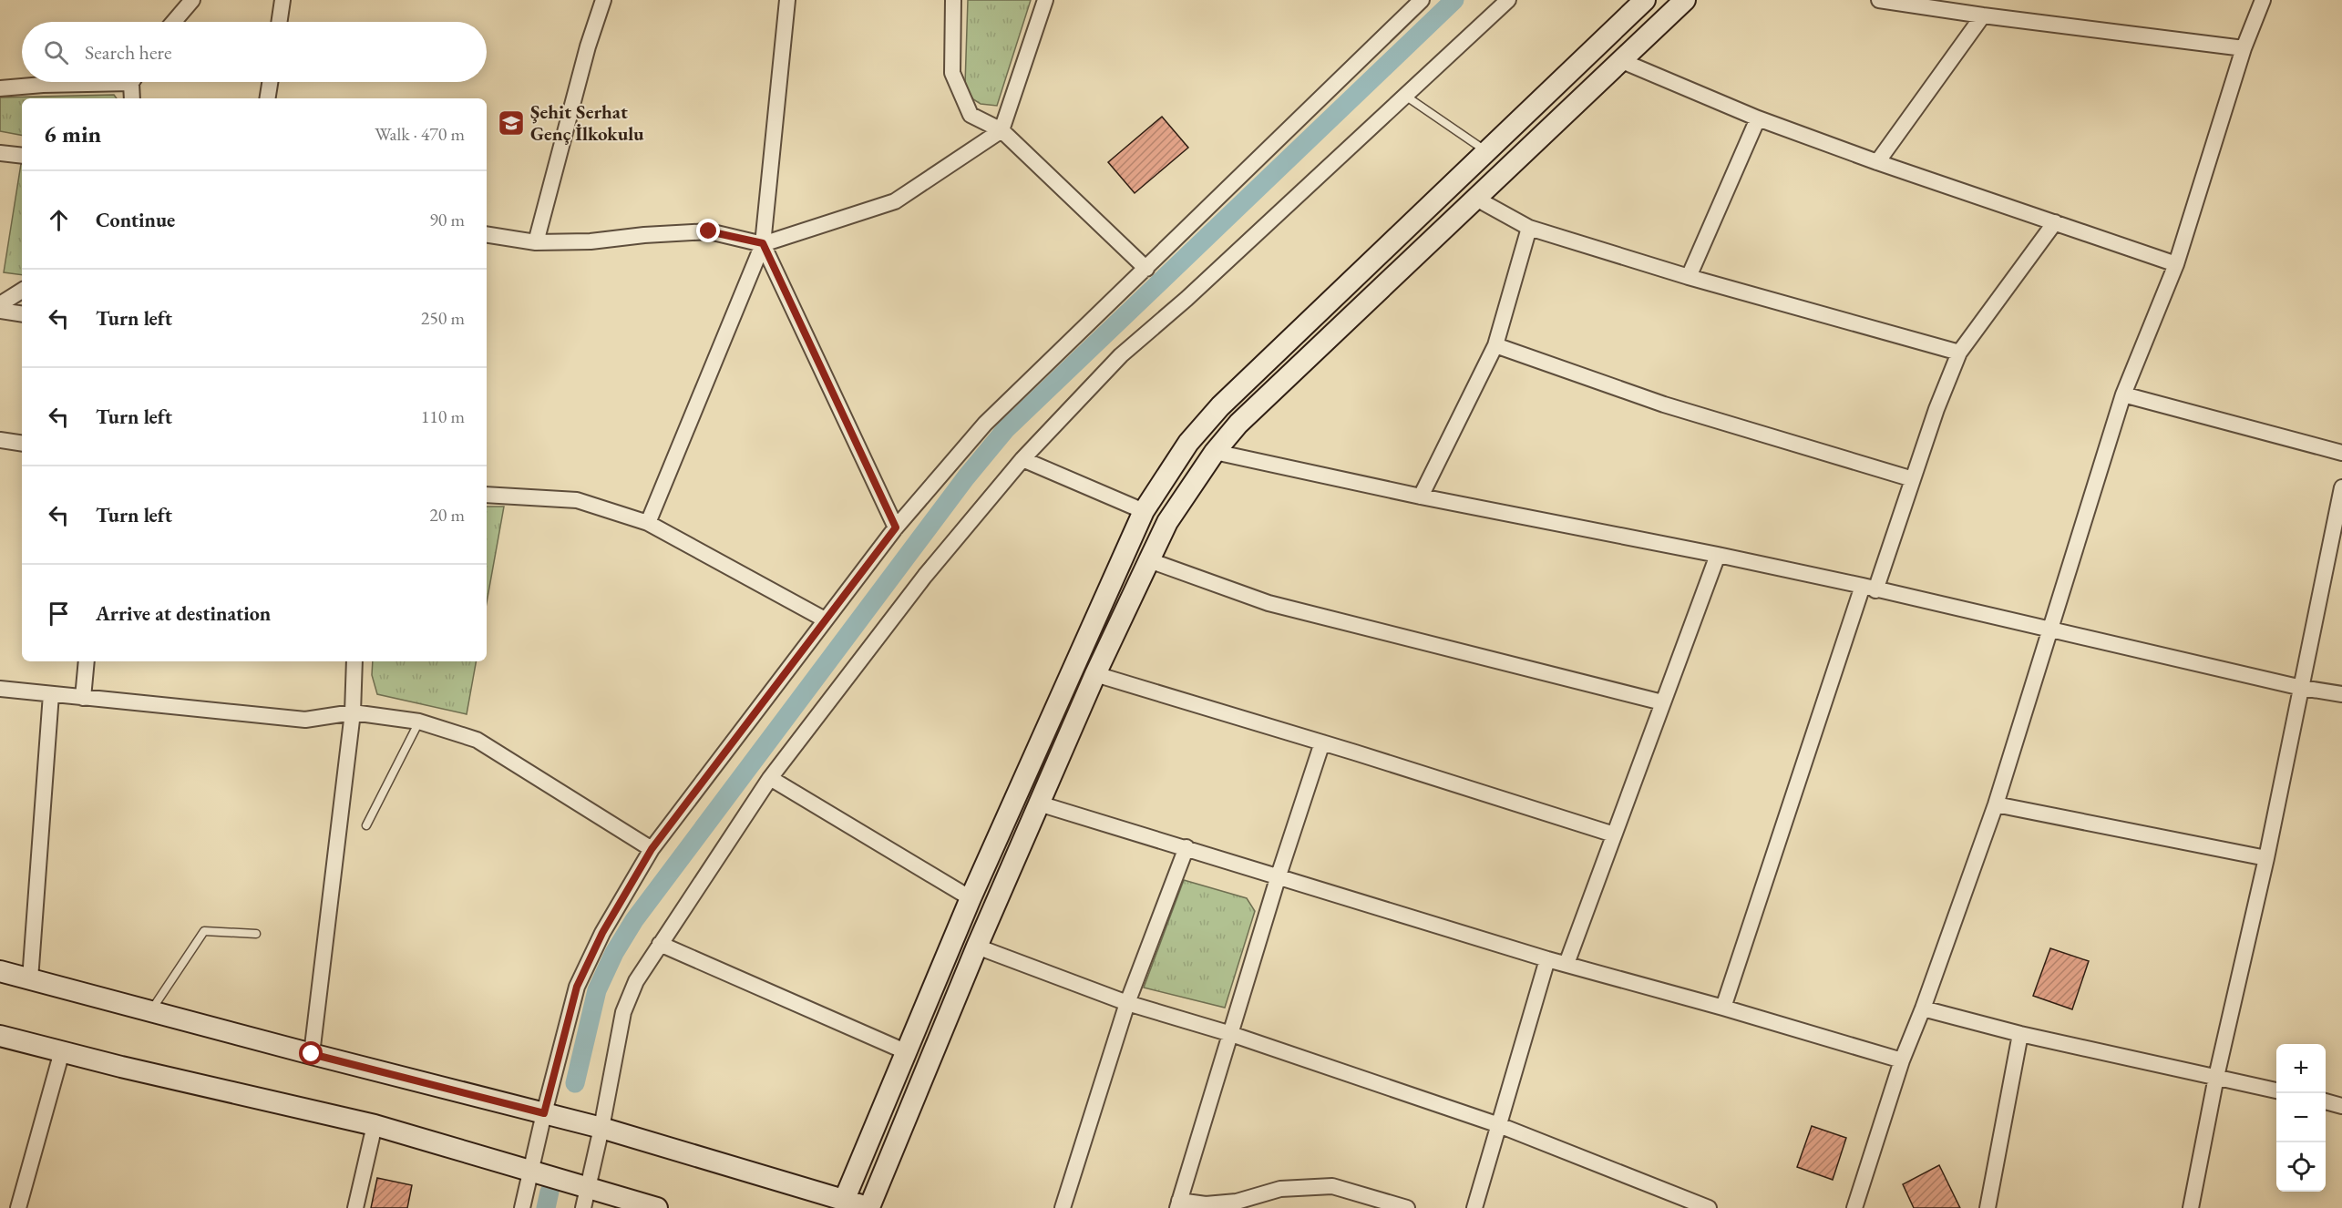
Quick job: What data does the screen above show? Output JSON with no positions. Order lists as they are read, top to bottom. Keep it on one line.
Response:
{"places":{"school or university":["Şehit Serhat Genç İlkokulu"]},"page":{"search":"Search here","heading":["6 min","Walk · 470 m"],"list":[["Continue","90 m"],["Turn left","250 m"],["Turn left","110 m"],["Turn left","20 m"],"Arrive at destination"],"map_buttons":["+","−"]}}
